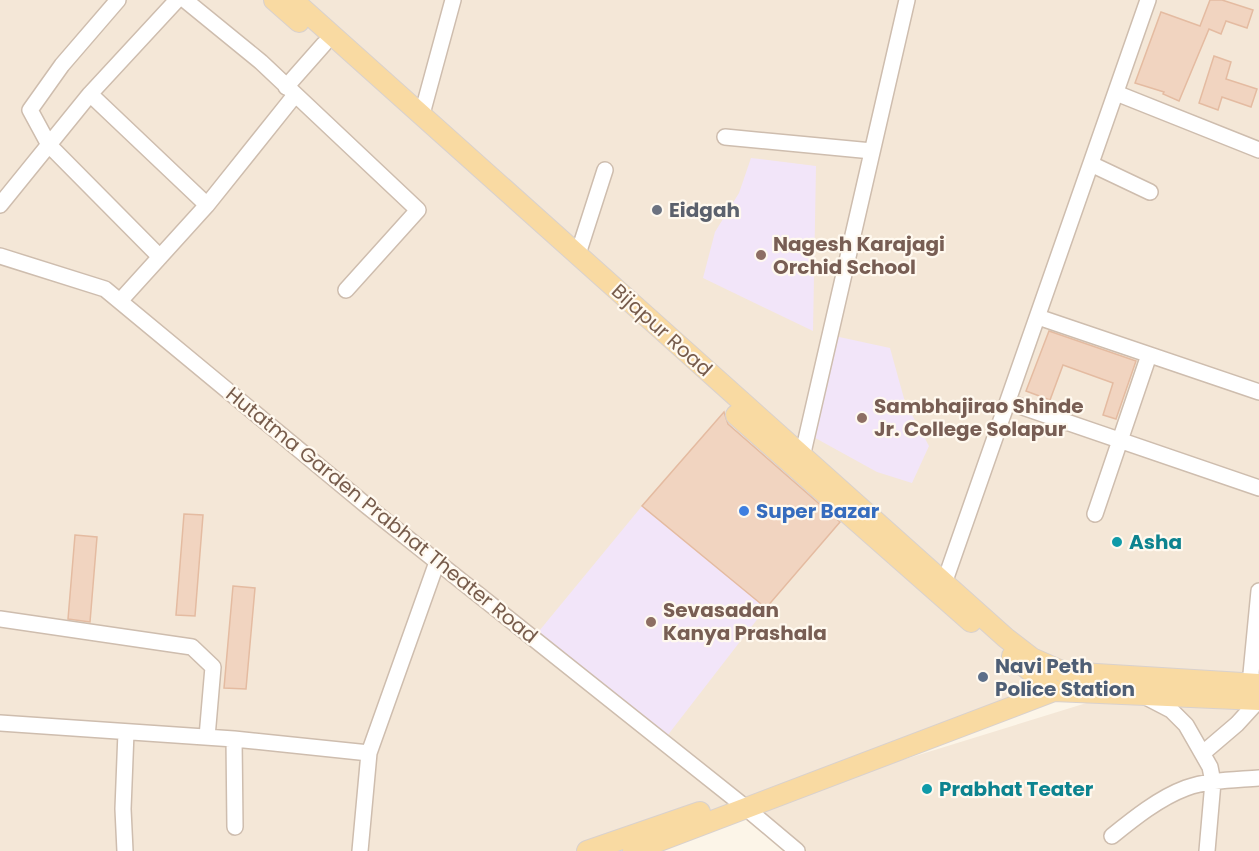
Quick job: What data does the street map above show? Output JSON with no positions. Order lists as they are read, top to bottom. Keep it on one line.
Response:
{"streets":{"main road":["Bijapur Road"],"street":["Hutatma Garden Prabhat Theater Road"]},"places":["Eidgah","Nagesh Karajagi Orchid School","Sambhajirao Shinde Jr. College Solapur","Super Bazar","Asha","Sevasadan Kanya Prashala","Navi Peth Police Station","Prabhat Teater"]}
